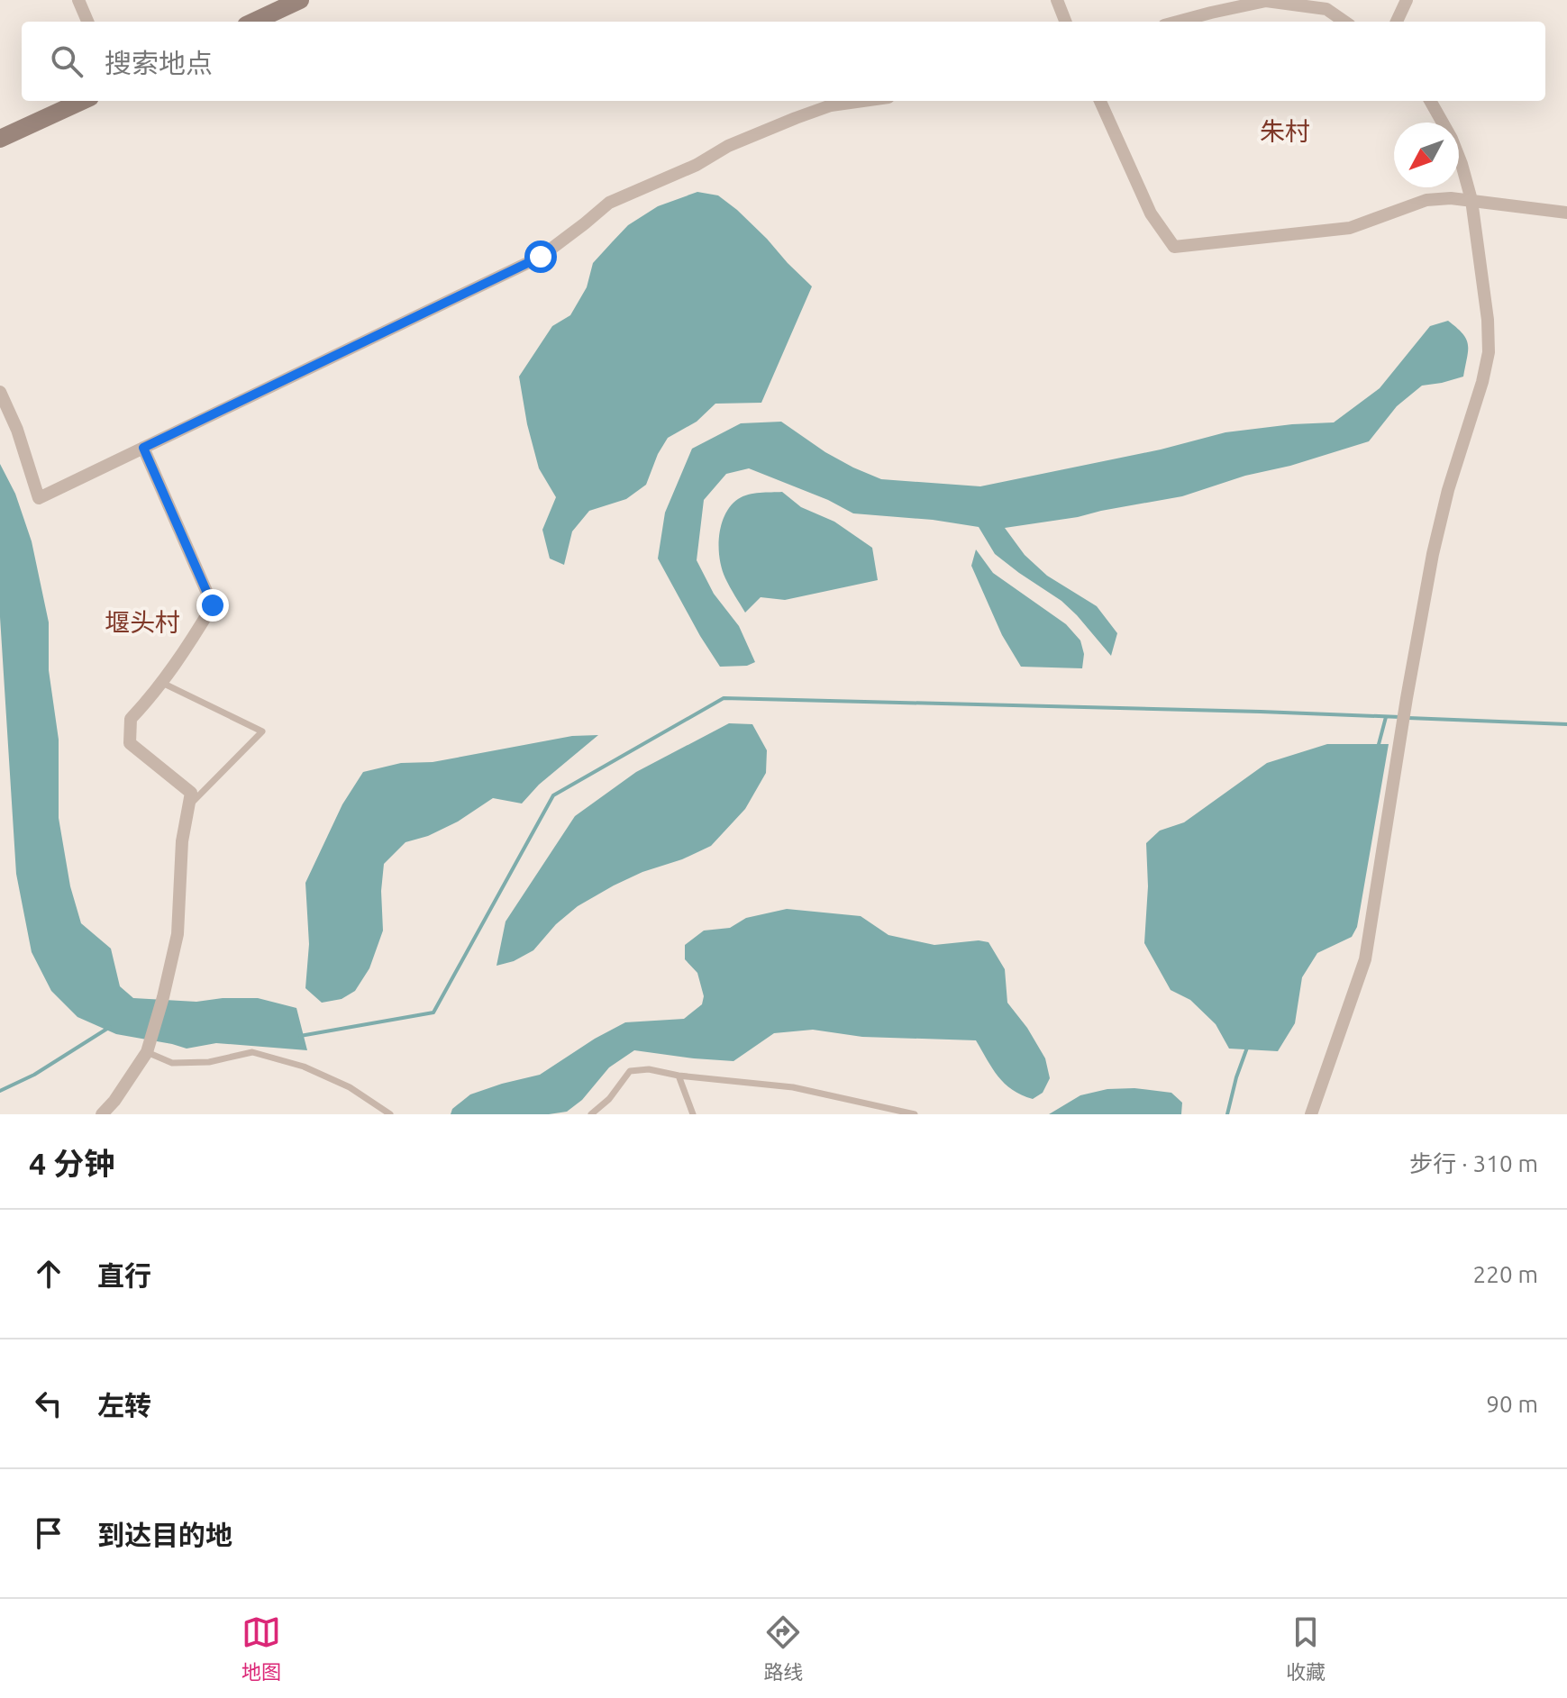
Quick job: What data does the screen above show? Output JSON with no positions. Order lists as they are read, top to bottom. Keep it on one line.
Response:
{"districts":["朱村","堰头村"],"north":"bottom left","page":{"search":"搜索地点","heading":["4 分钟","步行 · 310 m"],"list":[["直行","220 m"],["左转","90 m"],"到达目的地"],"nav":["地图","路线","收藏"]}}
